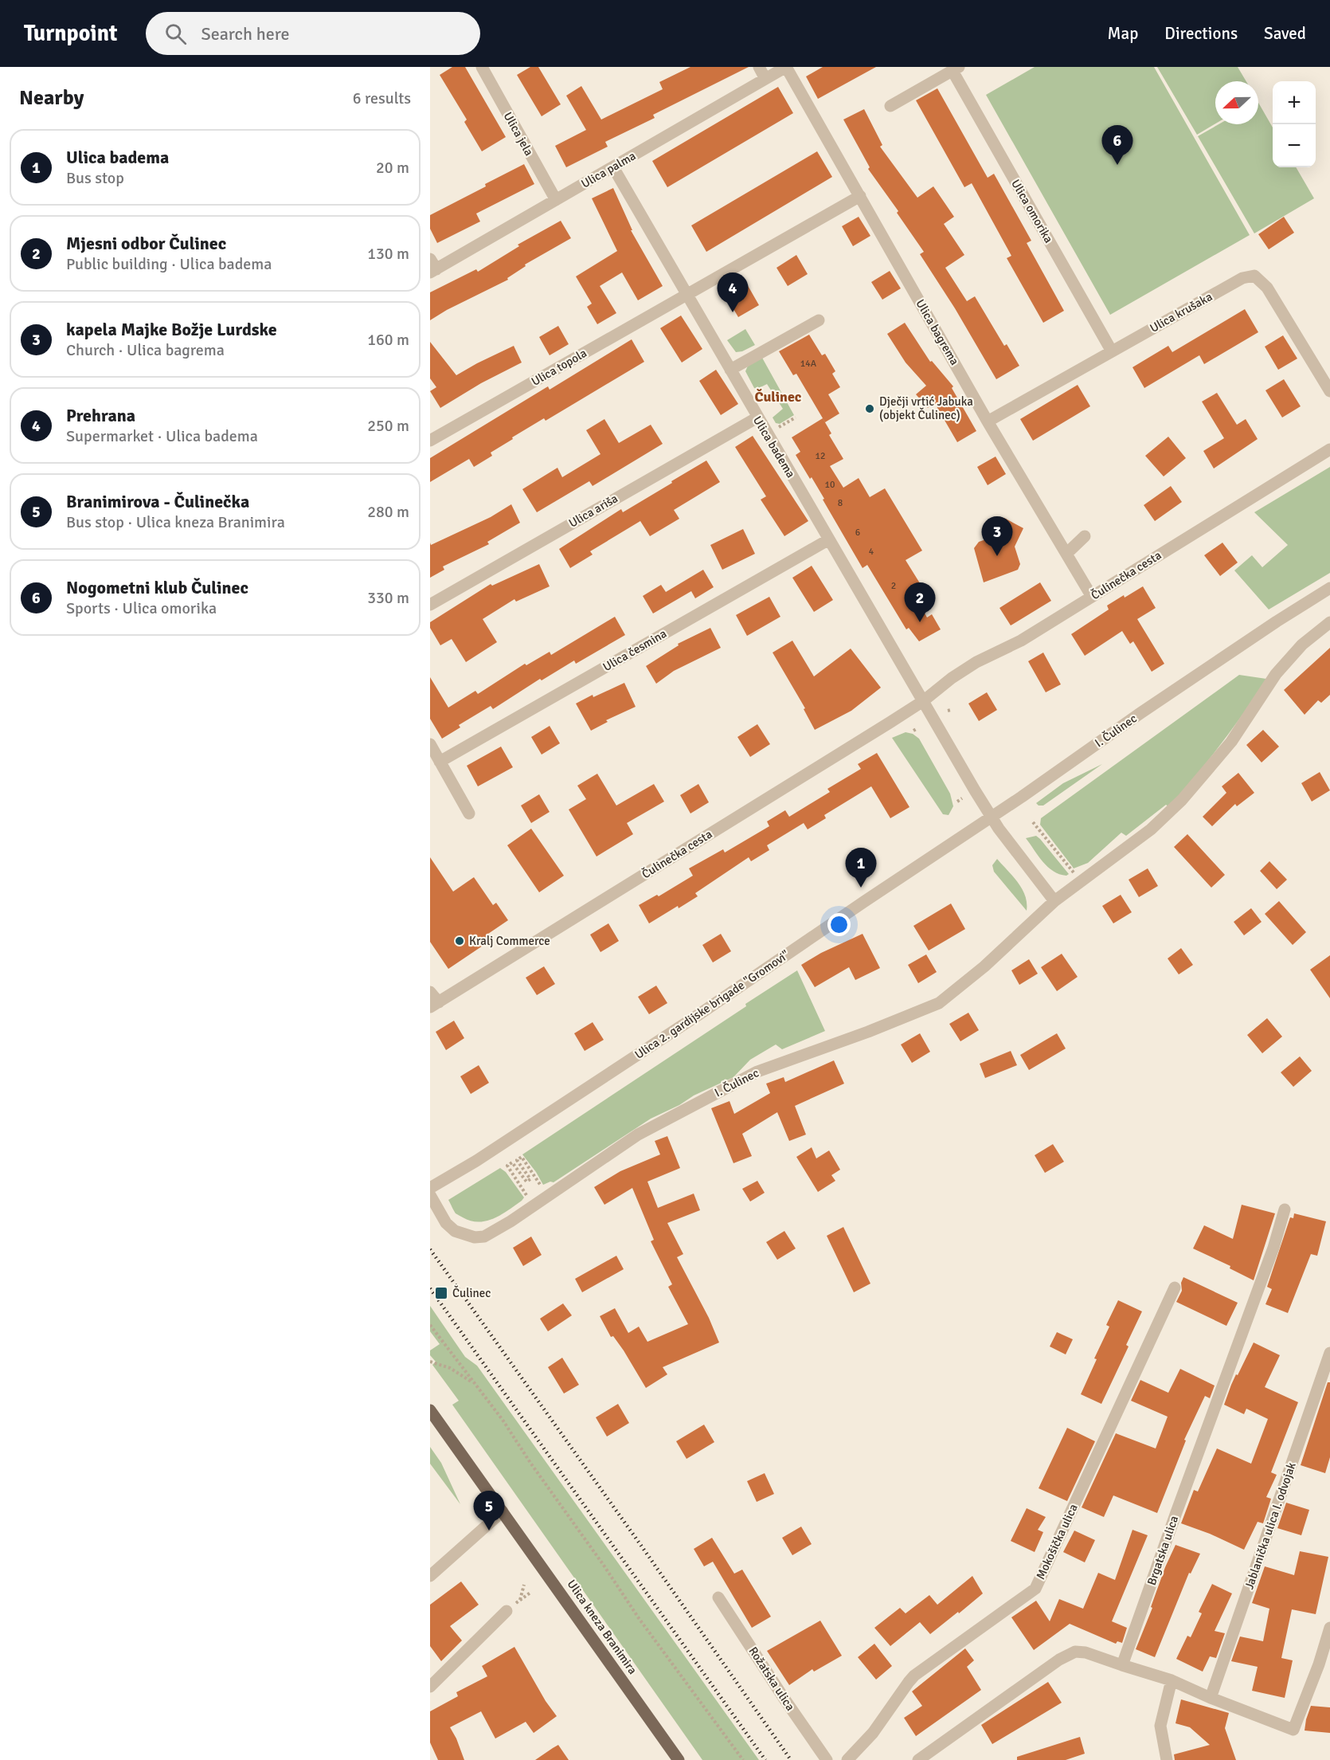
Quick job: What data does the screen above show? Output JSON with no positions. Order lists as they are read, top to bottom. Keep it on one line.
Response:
{"streets":{"main road":["Ulica kneza Branimira"],"street":["Ulica jela","Ulica palma","Ulica omorika","Ulica krušaka","Ulica bagrema","Ulica topola","Ulica badema","Ulica ariša","Čulinečka cesta","Ulica česmina","I. Čulinec","Ulica 2. gardijske brigade \"Gromovi\"","Jablanička ulica I. odvojak","Mokošička ulica","Brgatska ulica","Rožatska ulica"]},"crossings":[["Ulica jela","Ulica palma"],["Ulica palma","Ulica bagrema"],["Ulica palma","Ulica badema"],["Ulica omorika","Ulica krušaka"],["Ulica krušaka","Ulica bagrema"],["Ulica bagrema","Ulica topola"],["Ulica bagrema","Čulinečka cesta"],["Ulica topola","Ulica badema"],["Ulica badema","Ulica ariša"],["Ulica badema","Čulinečka cesta"],["Ulica badema","Ulica česmina"],["I. Čulinec","Ulica 2. gardijske brigade \"Gromovi\""]],"districts":["Čulinec"],"places":{"other":["Dječji vrtić Jabuka (objekt Čulinec)","Kralj Commerce"],"transit":["Čulinec"]},"house_numbers":["14A","12","10","8","6","4","2"],"north":"left","page":{"header":"Turnpoint","search":"Search here","nav":["Map","Directions","Saved"],"heading":["Nearby","6 results"],"map_buttons":["+","−"],"pins":["6","4","3","2","1","5"],"list":[{"mark":"1","name":"Ulica badema","note":"Bus stop","value":"20 m"},{"mark":"2","name":"Mjesni odbor Čulinec","note":"Public building · Ulica badema","value":"130 m"},{"mark":"3","name":"kapela Majke Božje Lurdske","note":"Church · Ulica bagrema","value":"160 m"},{"mark":"4","name":"Prehrana","note":"Supermarket · Ulica badema","value":"250 m"},{"mark":"5","name":"Branimirova - Čulinečka","note":"Bus stop · Ulica kneza Branimira","value":"280 m"},{"mark":"6","name":"Nogometni klub Čulinec","note":"Sports · Ulica omorika","value":"330 m"}]}}
